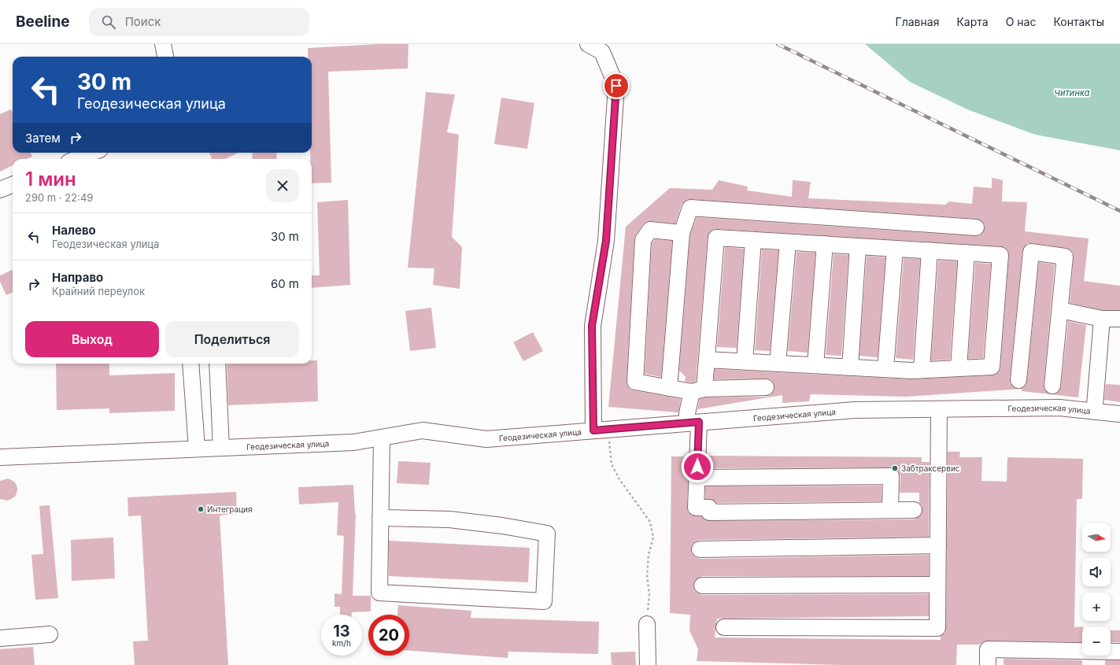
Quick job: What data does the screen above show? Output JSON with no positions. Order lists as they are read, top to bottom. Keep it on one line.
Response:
{"streets":{"street":["Геодезическая улица"]},"water":["Читинка"],"places":["Забтраксервис","Интеграция"],"north":"right","page":{"header":"Beeline","search":"Поиск","nav":["Главная","Карта","О нас","Контакты"],"turn":["30 m","Геодезическая улица"],"then":"Затем","heading":["1 мин","290 m · 22:49"],"list":[{"name":"Налево","note":"Геодезическая улица","value":"30 m"},{"name":"Направо","note":"Крайний переулок","value":"60 m"}],"buttons":["Выход","Поделиться"],"map_buttons":["+","−"],"speed":"13 km/h","limit":"20"}}
